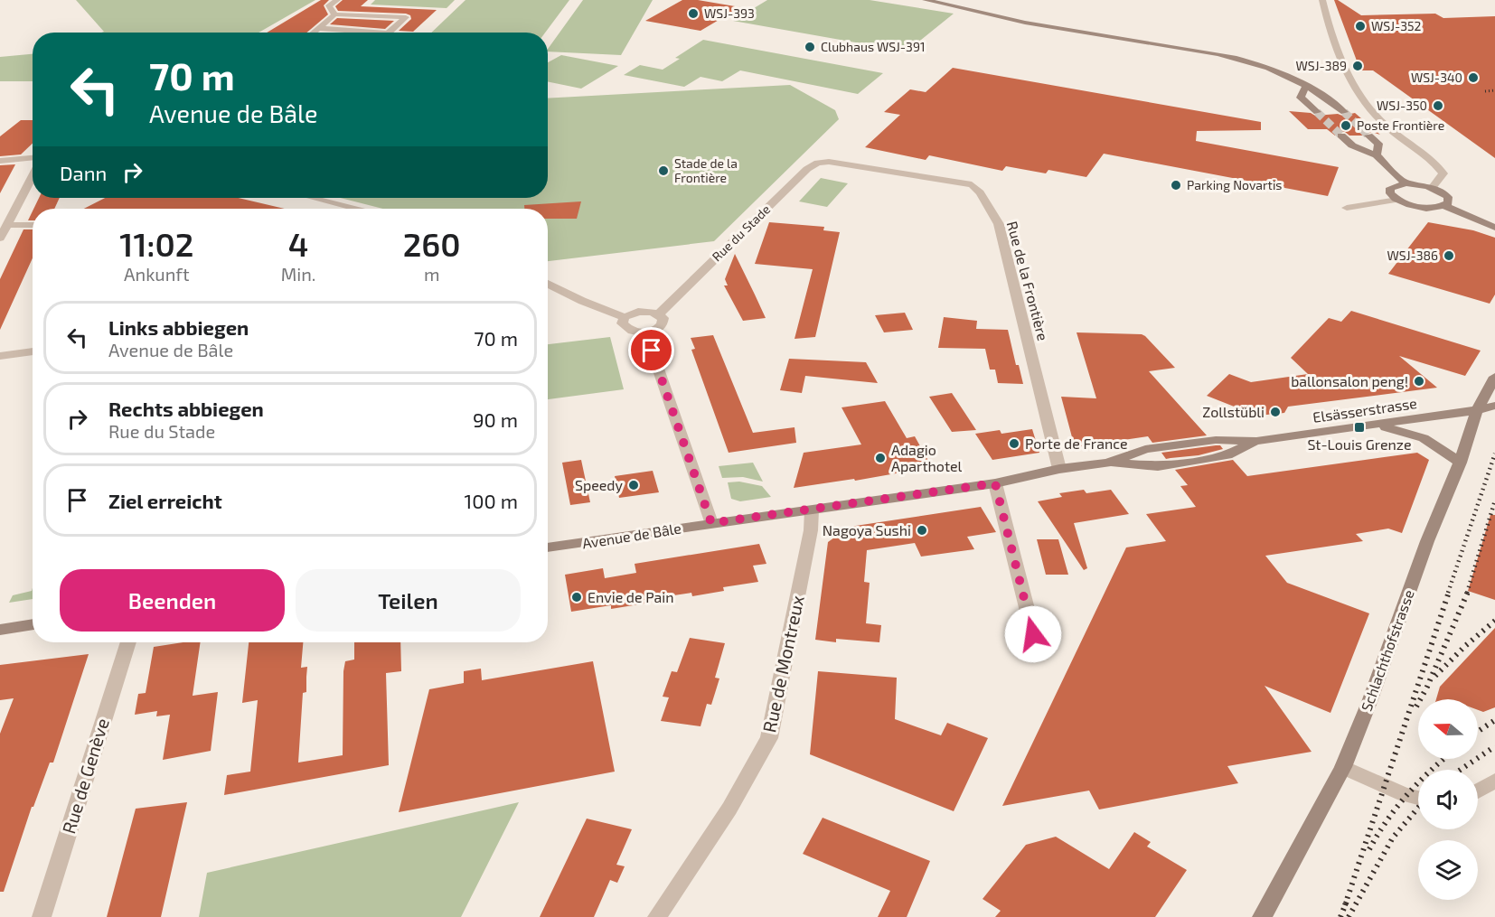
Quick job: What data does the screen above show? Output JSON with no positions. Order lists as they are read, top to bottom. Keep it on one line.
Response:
{"streets":{"main road":["Elsässerstrasse","Avenue de Bâle","Schlachthofstrasse"],"street":["Rue du Stade","Rue de la Frontière","Rue de Montreux","Rue de Genève"]},"crossings":[["Rue du Stade","Rue de la Frontière"],["Rue de la Frontière","Avenue de Bâle"],["Elsässerstrasse","Avenue de Bâle"],["Elsässerstrasse","Schlachthofstrasse"],["Avenue de Bâle","Rue de Montreux"]],"places":{"other":["WSJ-393","WSJ-352","Clubhaus WSJ-391","WSJ-389","WSJ-340","WSJ-350","Poste Frontière","Stade de la Frontière","Parking Novartis","WSJ-386","ballonsalon peng!","Zollstübli","Porte de France","Adagio Aparthotel","Speedy","Nagoya Sushi","Envie de Pain"],"transit":["St-Louis Grenze"]},"north":"left","page":{"turn":["70 m","Avenue de Bâle"],"then":"Dann","eta":["11:02","Ankunft","4","Min.","260","m"],"list":[{"name":"Links abbiegen","note":"Avenue de Bâle","value":"70 m"},{"name":"Rechts abbiegen","note":"Rue du Stade","value":"90 m"},{"name":"Ziel erreicht","value":"100 m"}],"buttons":["Beenden","Teilen"]}}
